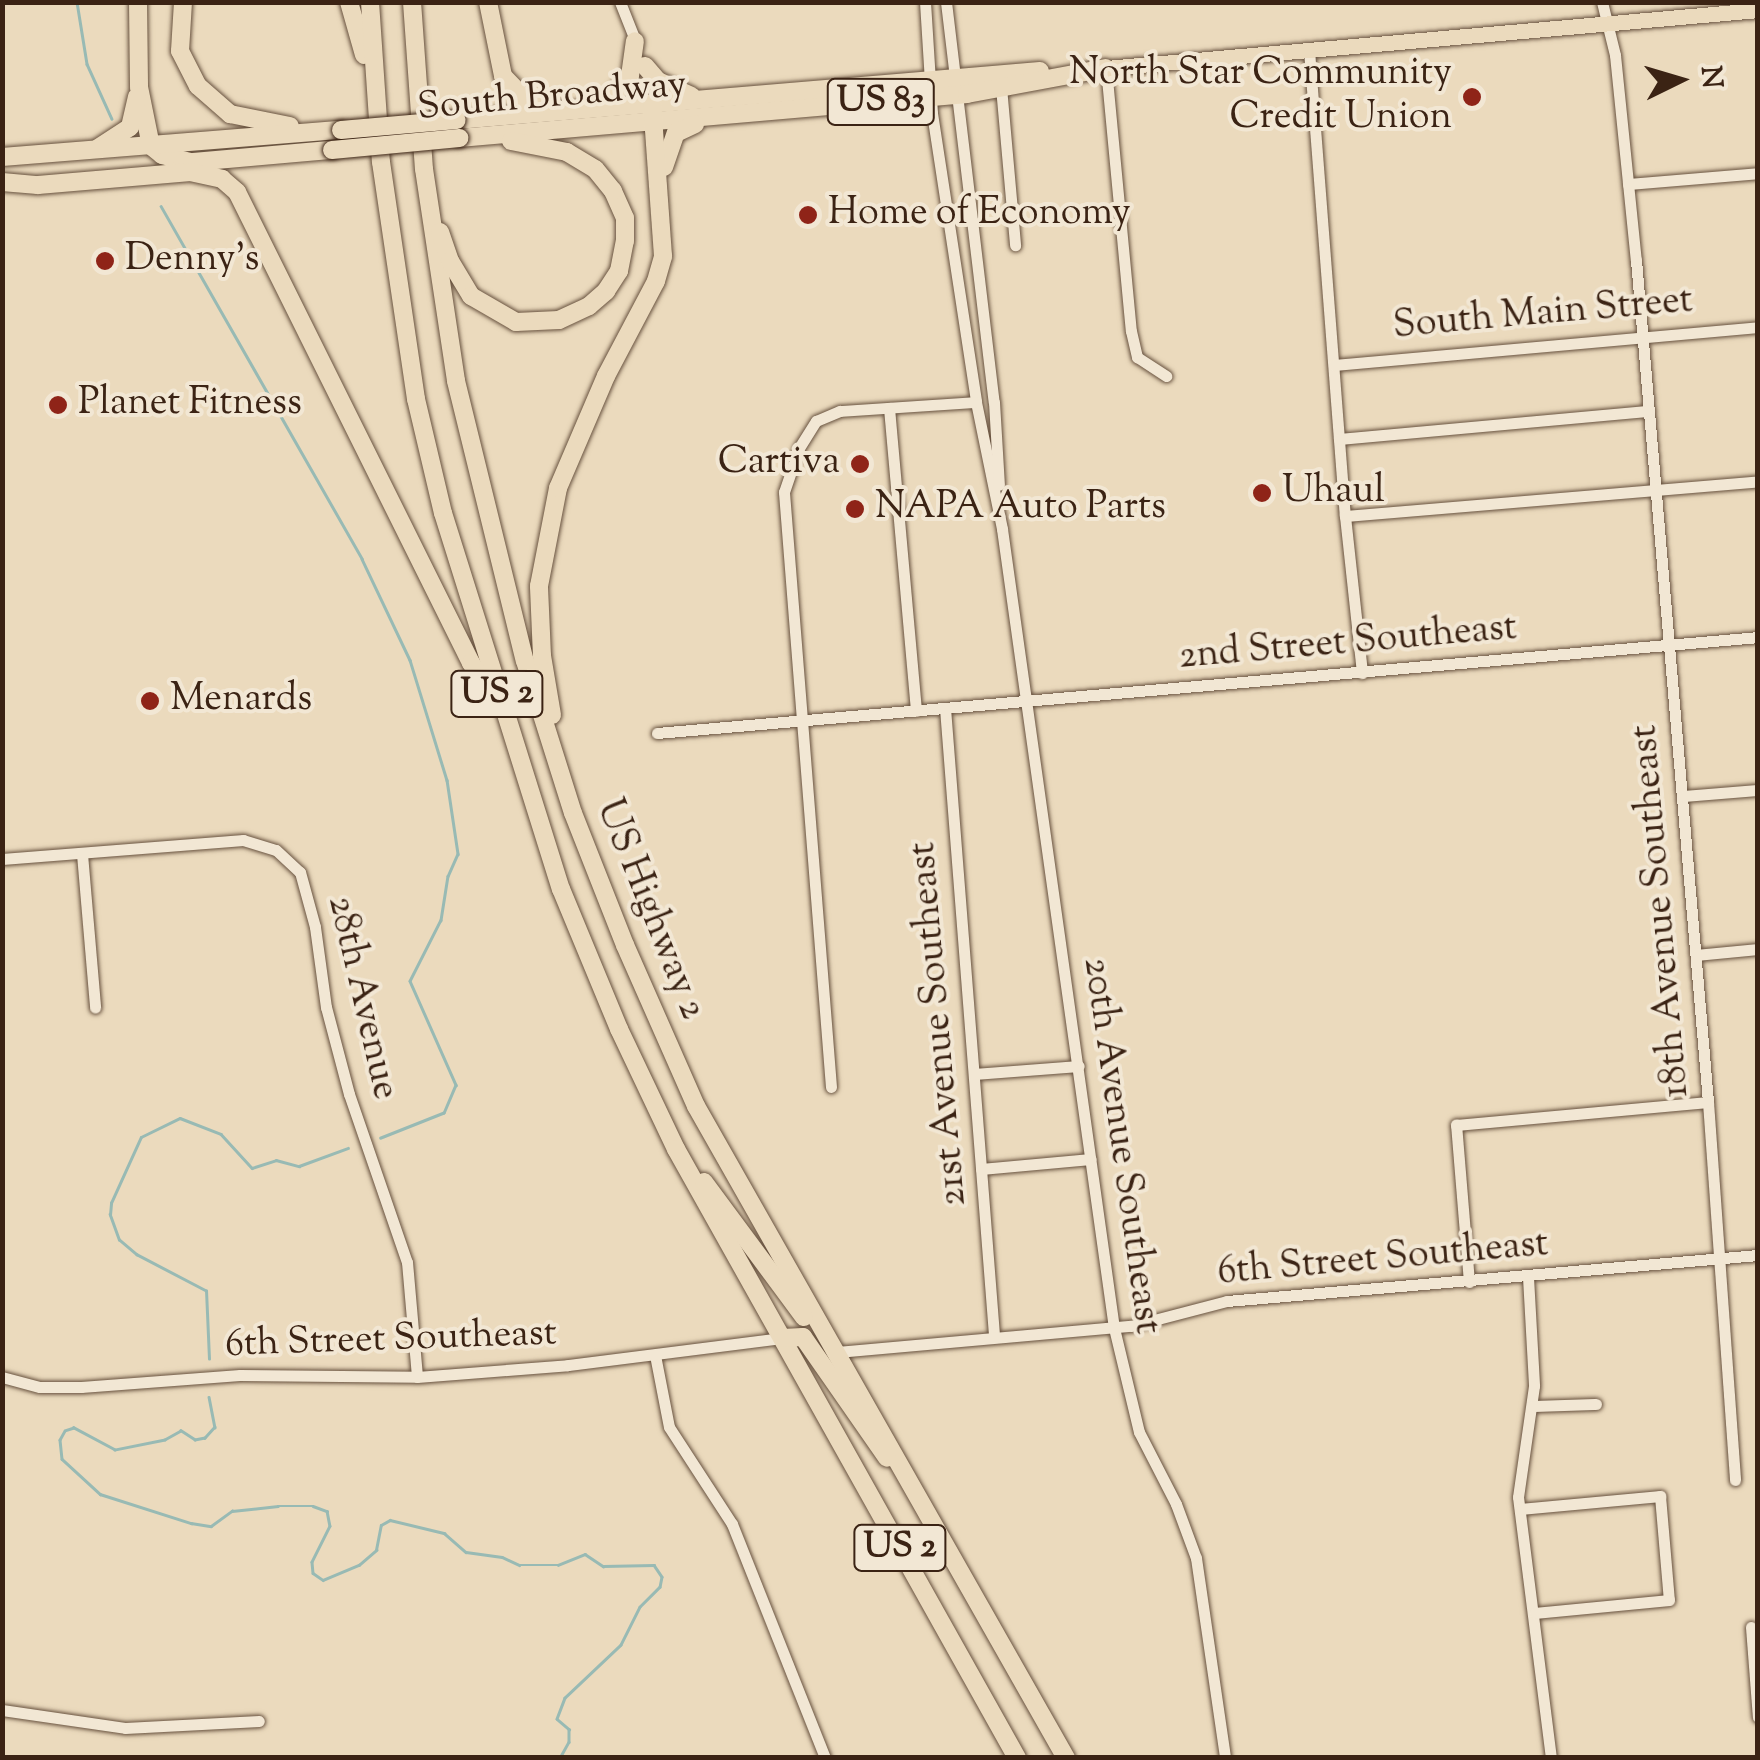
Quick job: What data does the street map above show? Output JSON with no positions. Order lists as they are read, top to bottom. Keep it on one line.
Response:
{"streets":{"highway":["South Broadway","US 83","US 2","US Highway 2"],"street":["South Main Street","2nd Street Southeast","18th Avenue Southeast","28th Avenue","21st Avenue Southeast","20th Avenue Southeast","6th Street Southeast"]},"crossings":[["South Broadway","18th Avenue Southeast"],["South Main Street","18th Avenue Southeast"],["2nd Street Southeast","18th Avenue Southeast"],["2nd Street Southeast","21st Avenue Southeast"],["2nd Street Southeast","20th Avenue Southeast"],["US Highway 2","6th Street Southeast"],["18th Avenue Southeast","6th Street Southeast"],["28th Avenue","6th Street Southeast"],["21st Avenue Southeast","6th Street Southeast"],["20th Avenue Southeast","6th Street Southeast"]],"places":["North Star Community Credit Union","Home of Economy","Denny's","Planet Fitness","Cartiva","Uhaul","NAPA Auto Parts","Menards"],"north":"right"}
